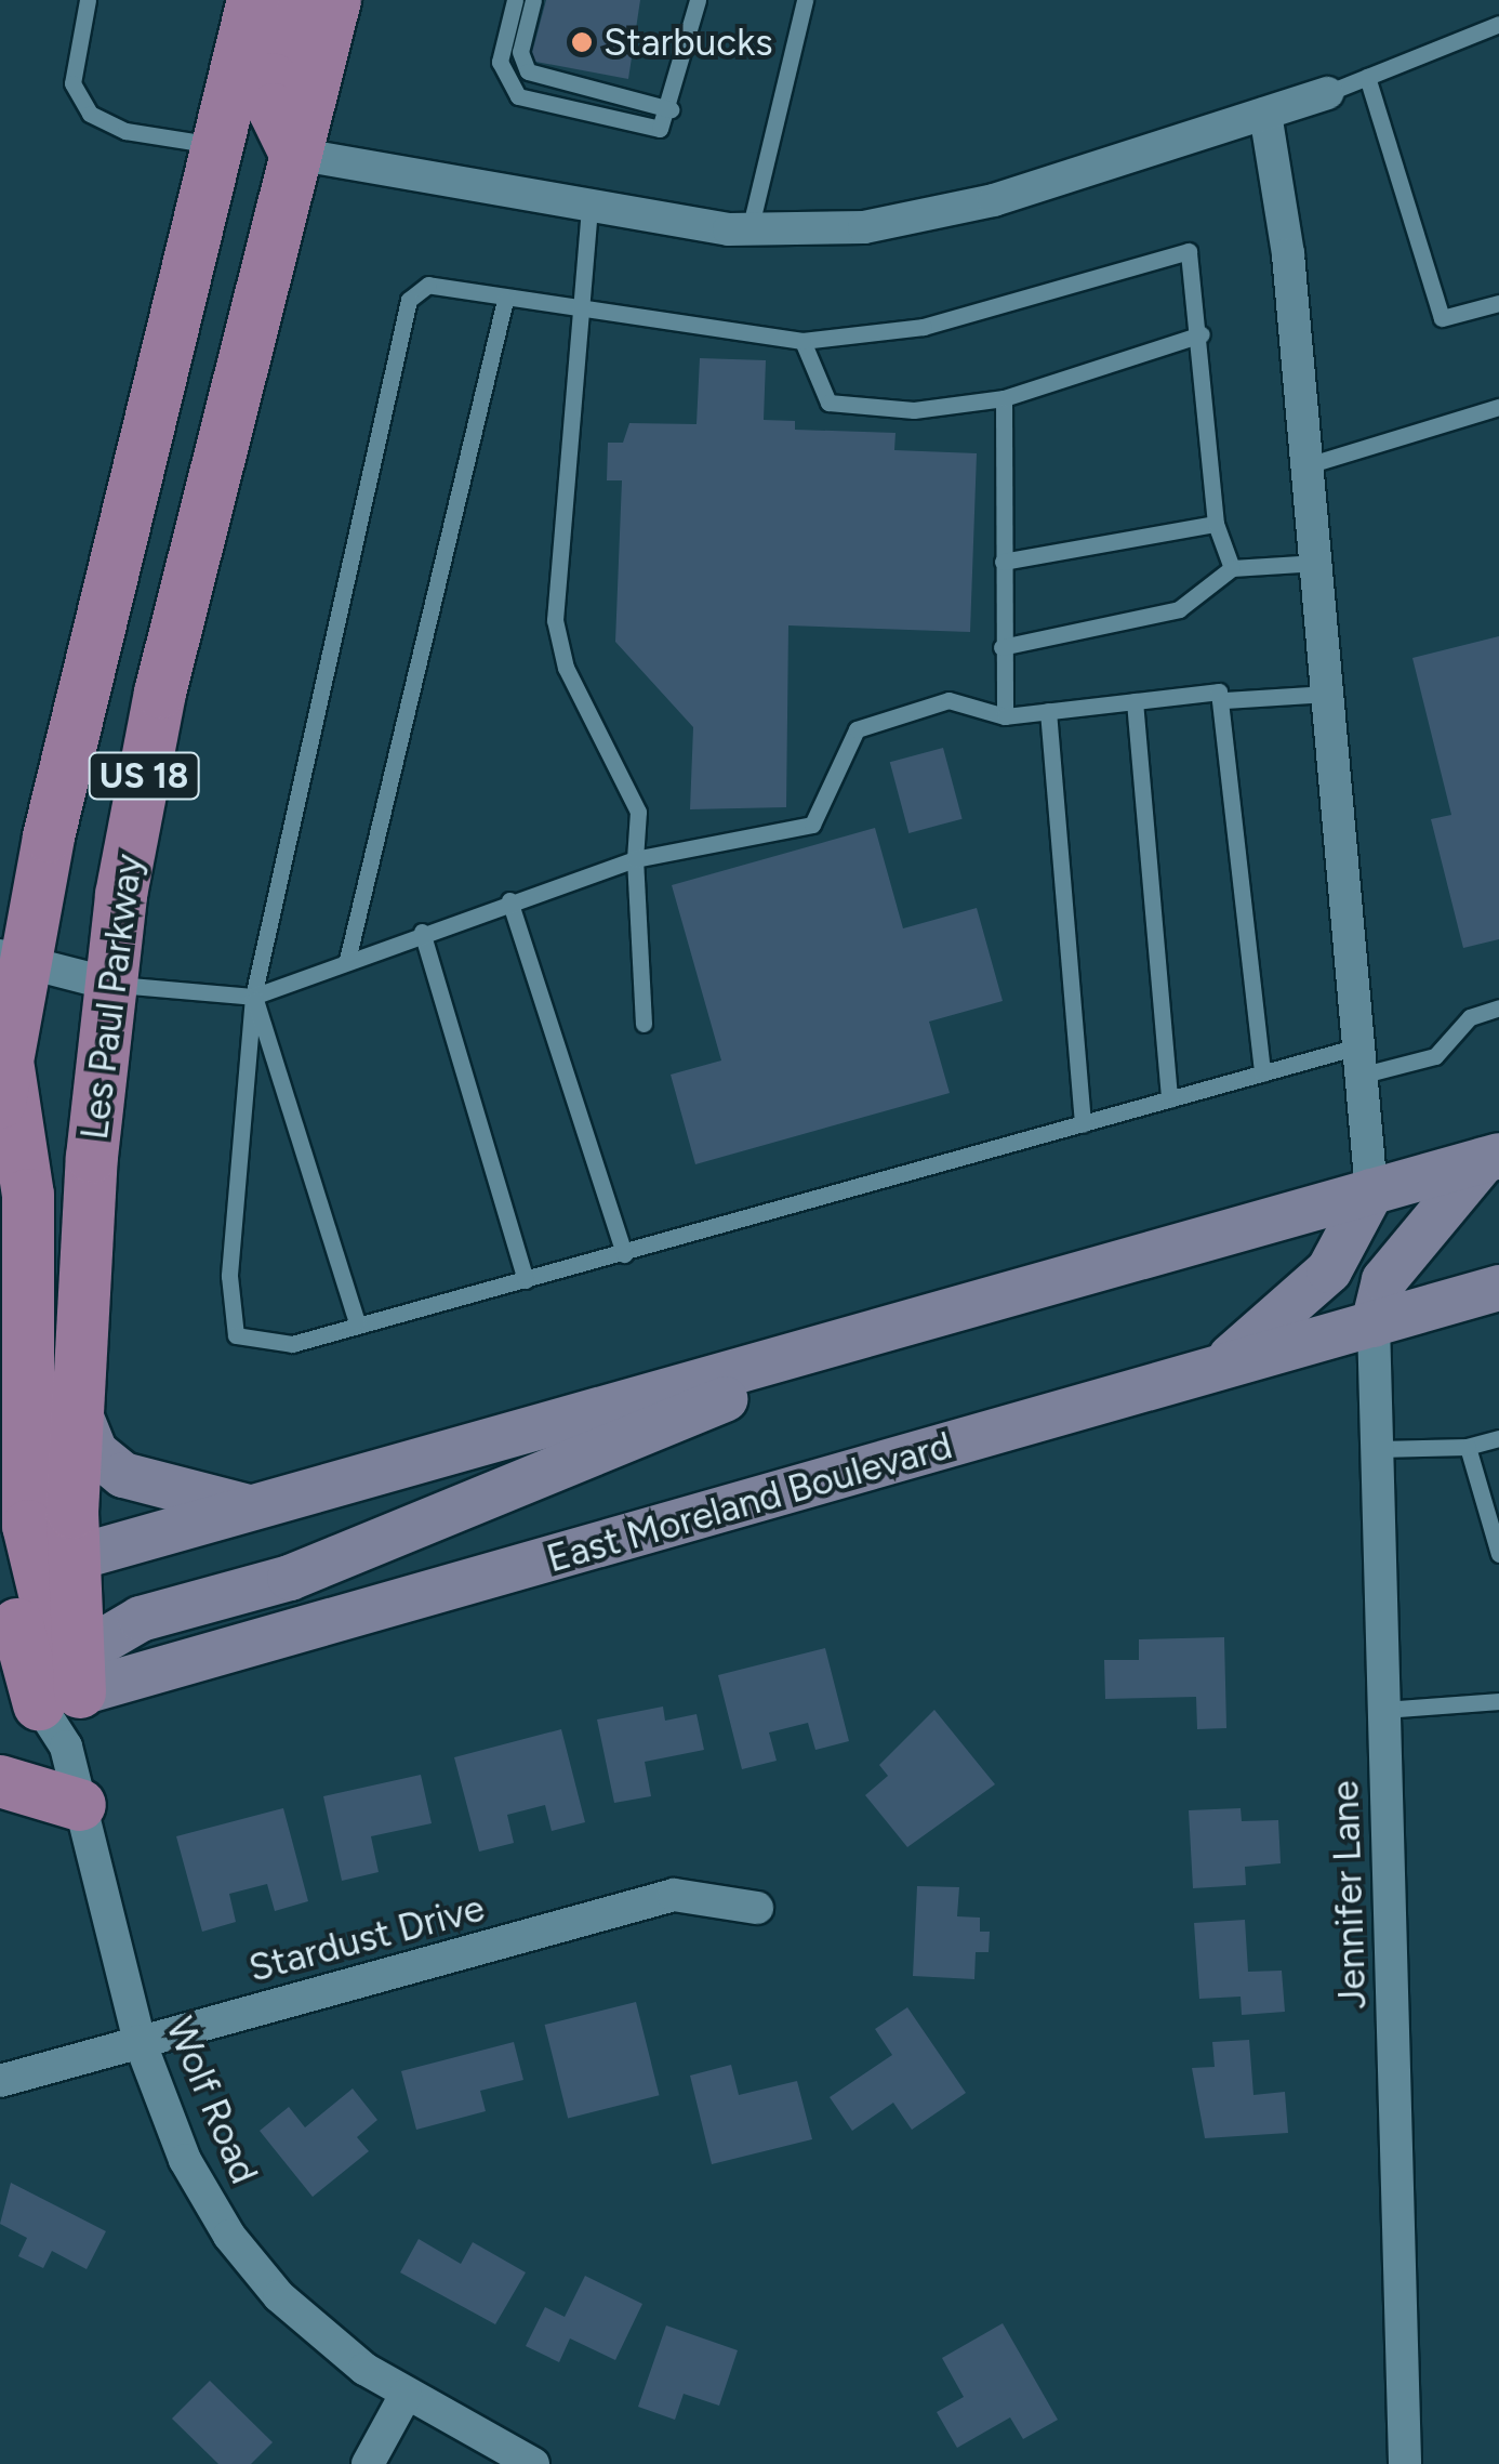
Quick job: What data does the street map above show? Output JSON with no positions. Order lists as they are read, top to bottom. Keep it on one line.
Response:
{"streets":{"main road":["US 18","Les Paul Parkway","East Moreland Boulevard"],"street":["Jennifer Lane","Stardust Drive","Wolf Road"]},"crossings":[["Les Paul Parkway","East Moreland Boulevard"],["Les Paul Parkway","Wolf Road"],["East Moreland Boulevard","Jennifer Lane"],["East Moreland Boulevard","Wolf Road"],["Stardust Drive","Wolf Road"]],"places":["Starbucks"]}
